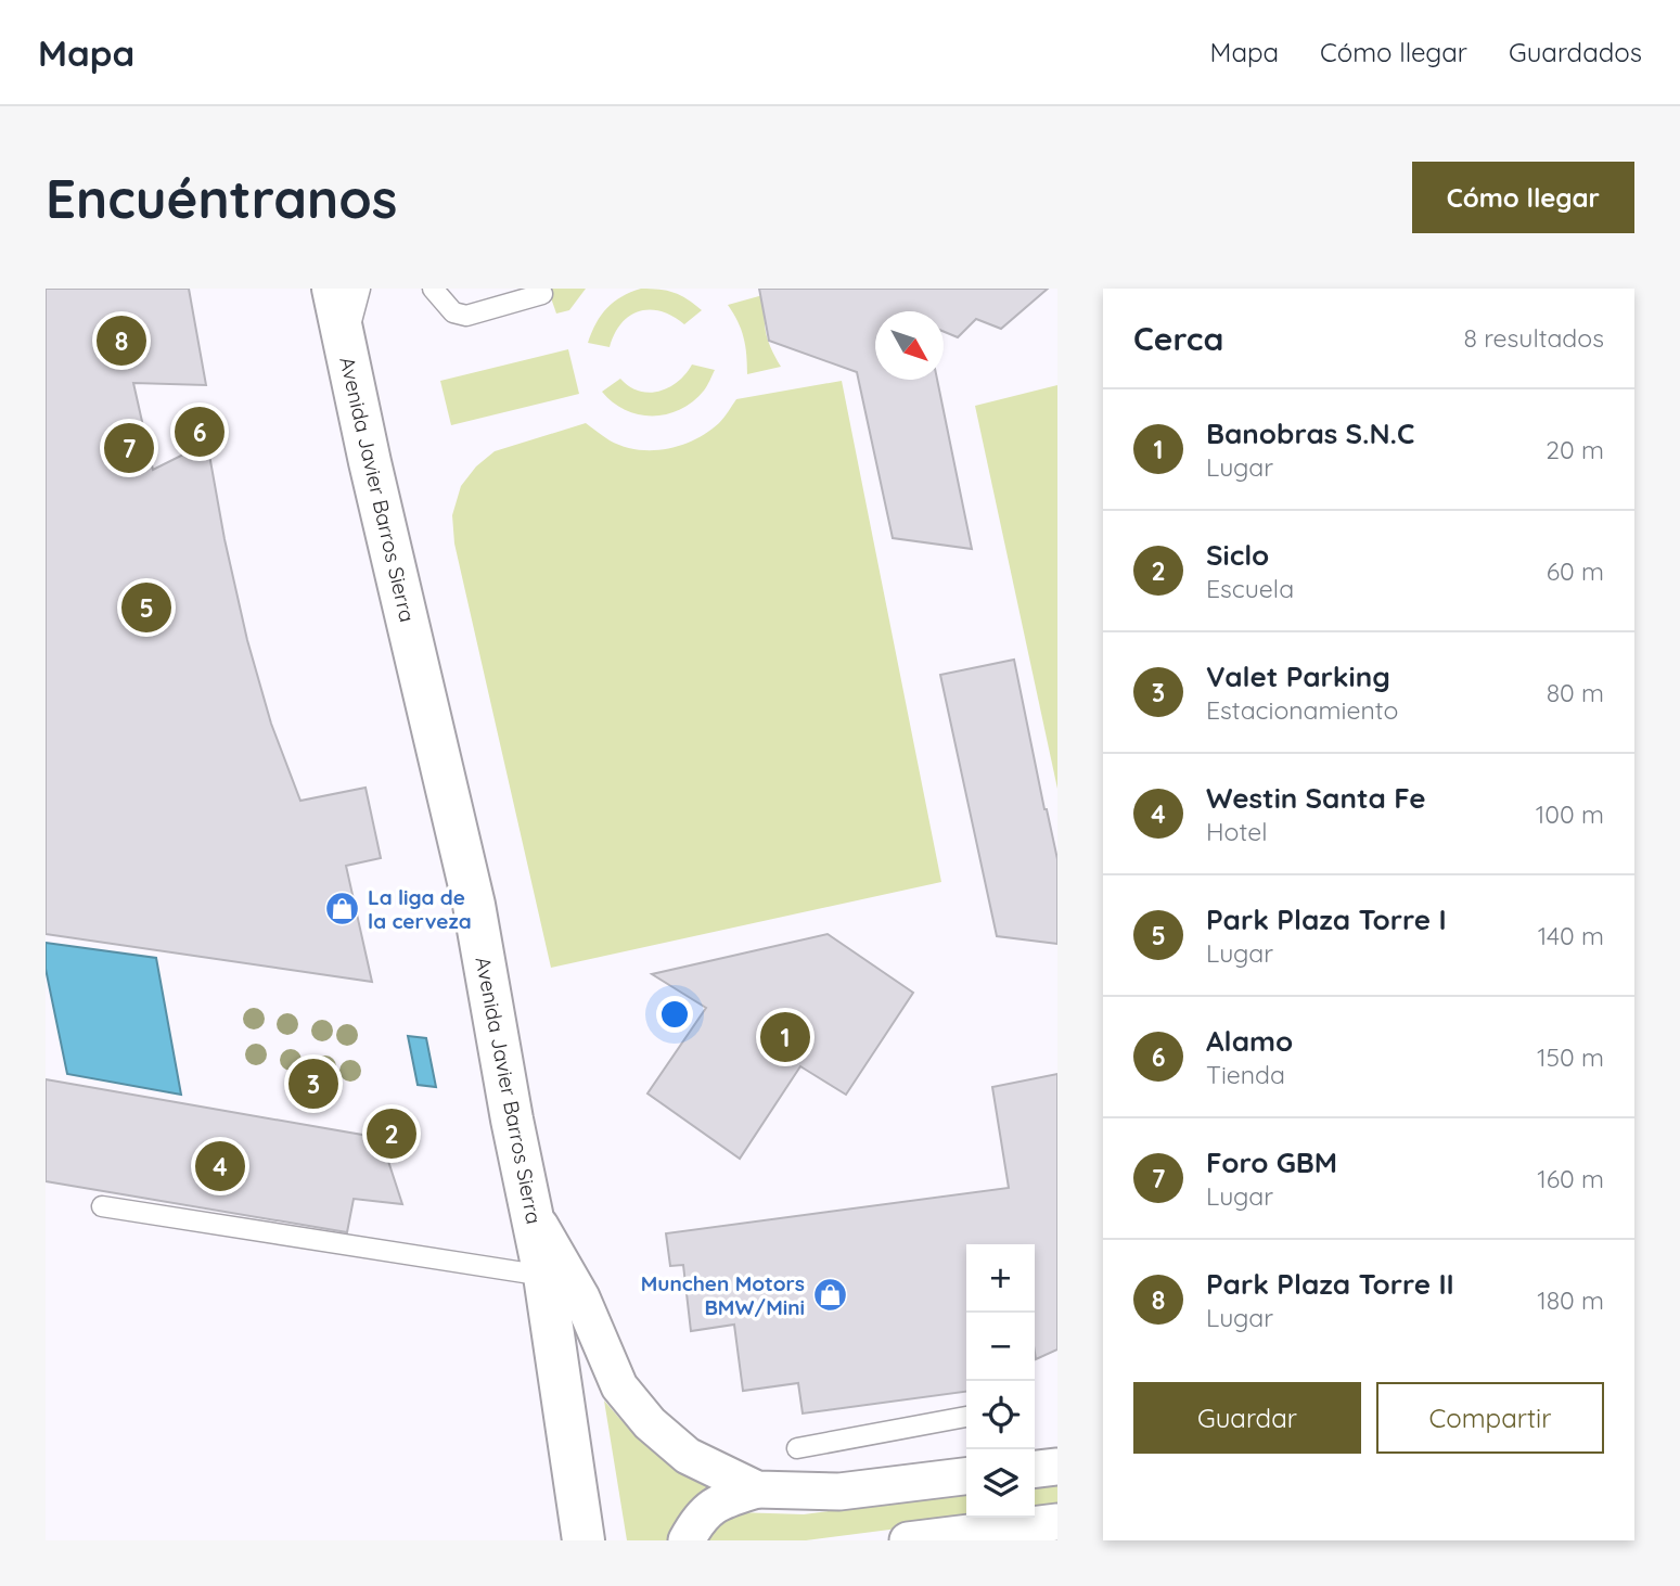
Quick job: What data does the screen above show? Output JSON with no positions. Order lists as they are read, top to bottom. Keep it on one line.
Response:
{"streets":{"street":["Avenida Javier Barros Sierra"]},"places":{"shop":["La liga de la cerveza","Munchen Motors BMW/Mini"]},"north":"bottom right","page":{"header":"Mapa","nav":["Mapa","Cómo llegar","Guardados"],"buttons":["Cómo llegar",["Guardar","Compartir"]],"title":"Encuéntranos","heading":["Cerca","8 resultados"],"pins":["8","6","7","5","1","3","2","4"],"list":[{"mark":"1","name":"Banobras S.N.C","note":"Lugar","value":"20 m"},{"mark":"2","name":"Siclo","note":"Escuela","value":"60 m"},{"mark":"3","name":"Valet Parking","note":"Estacionamiento","value":"80 m"},{"mark":"4","name":"Westin Santa Fe","note":"Hotel","value":"100 m"},{"mark":"5","name":"Park Plaza Torre I","note":"Lugar","value":"140 m"},{"mark":"6","name":"Alamo","note":"Tienda","value":"150 m"},{"mark":"7","name":"Foro GBM","note":"Lugar","value":"160 m"},{"mark":"8","name":"Park Plaza Torre II","note":"Lugar","value":"180 m"}],"map_buttons":["+","−"]}}
